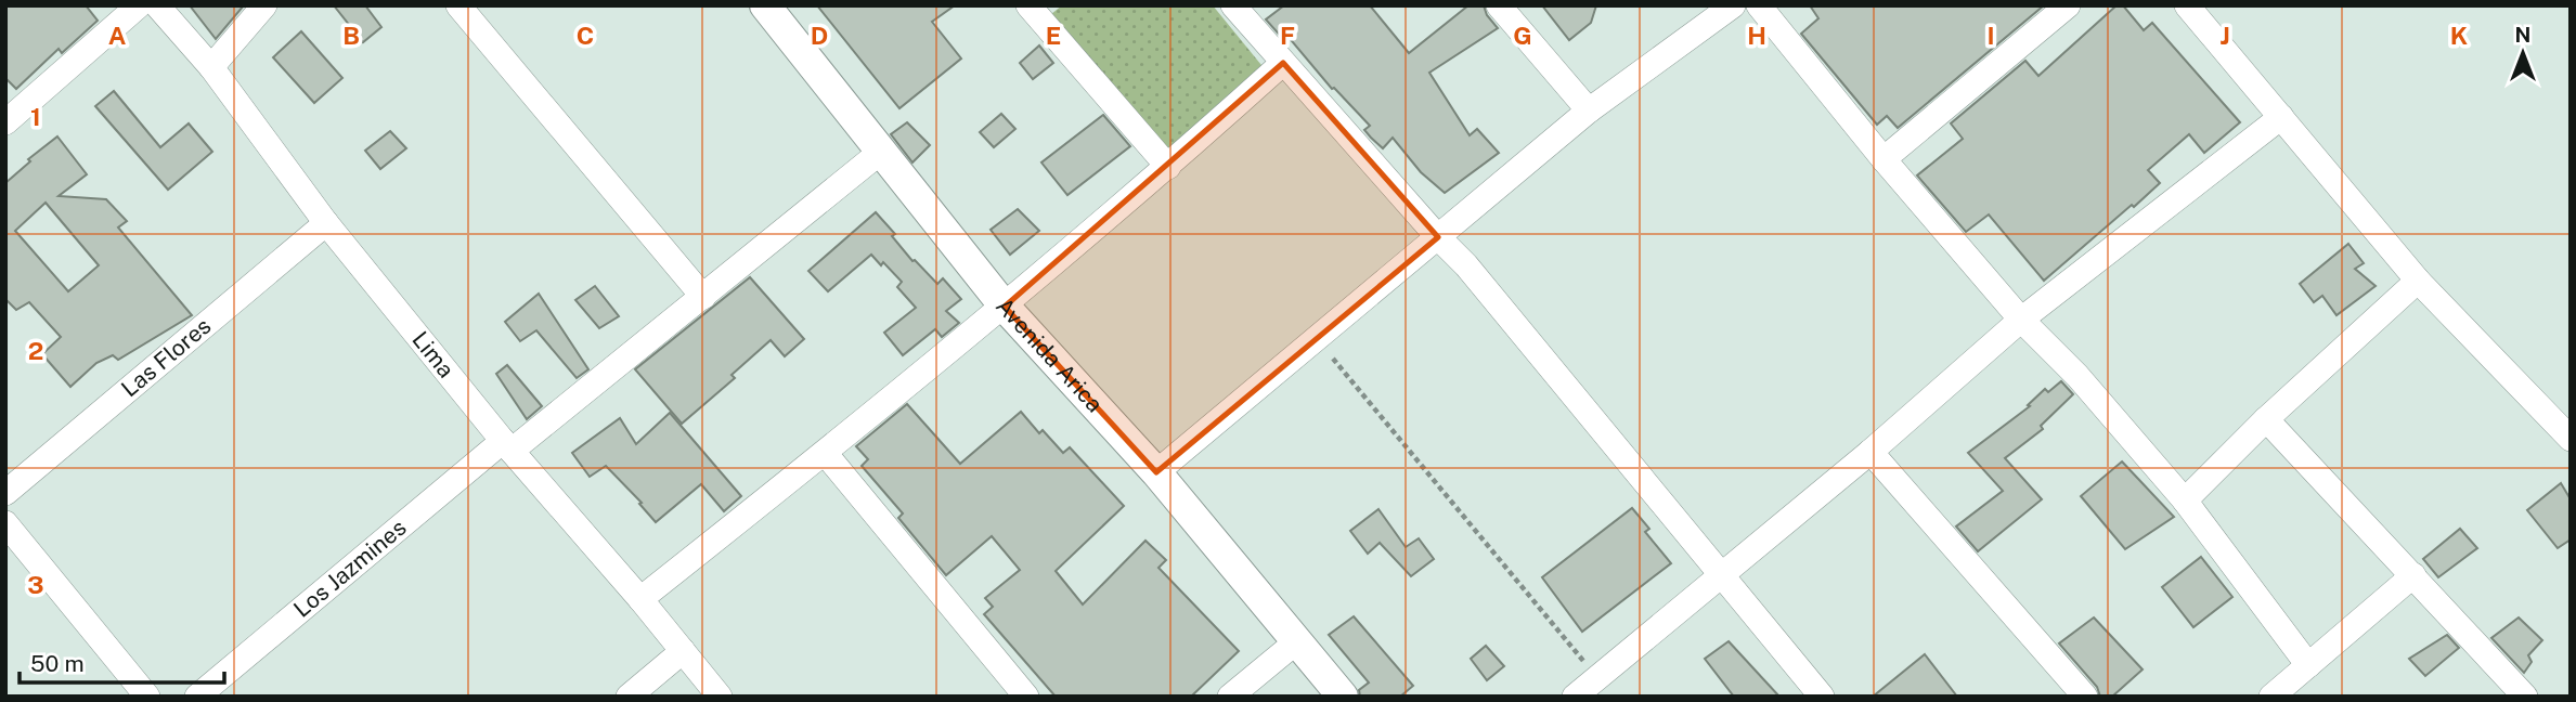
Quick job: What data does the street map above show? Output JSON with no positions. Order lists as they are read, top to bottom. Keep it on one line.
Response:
{"streets":{"street":["Avenida Arica","Lima","Las Flores","Los Jazmines"]},"crossings":[["Avenida Arica","Los Jazmines"],["Lima","Las Flores"],["Lima","Los Jazmines"]],"scale_bar":"50 m","north":"top","grid":{"columns":["A","B","C","D","E","F","G","H","I","J","K"],"rows":["1","2","3"]}}
